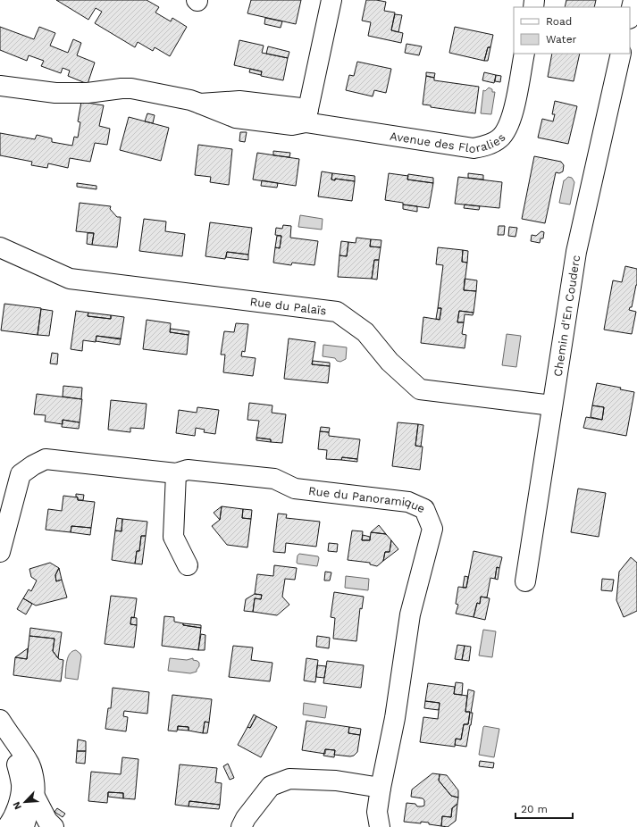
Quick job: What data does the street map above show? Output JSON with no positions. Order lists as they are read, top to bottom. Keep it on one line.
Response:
{"streets":{"street":["Avenue des Floralies","Rue du Palaïs","Chemin d'En Couderc","Rue du Panoramique"]},"crossings":[["Rue du Palaïs","Chemin d'En Couderc"]],"legend":["Road","Water"],"scale_bar":"20 m","north":"bottom left"}
